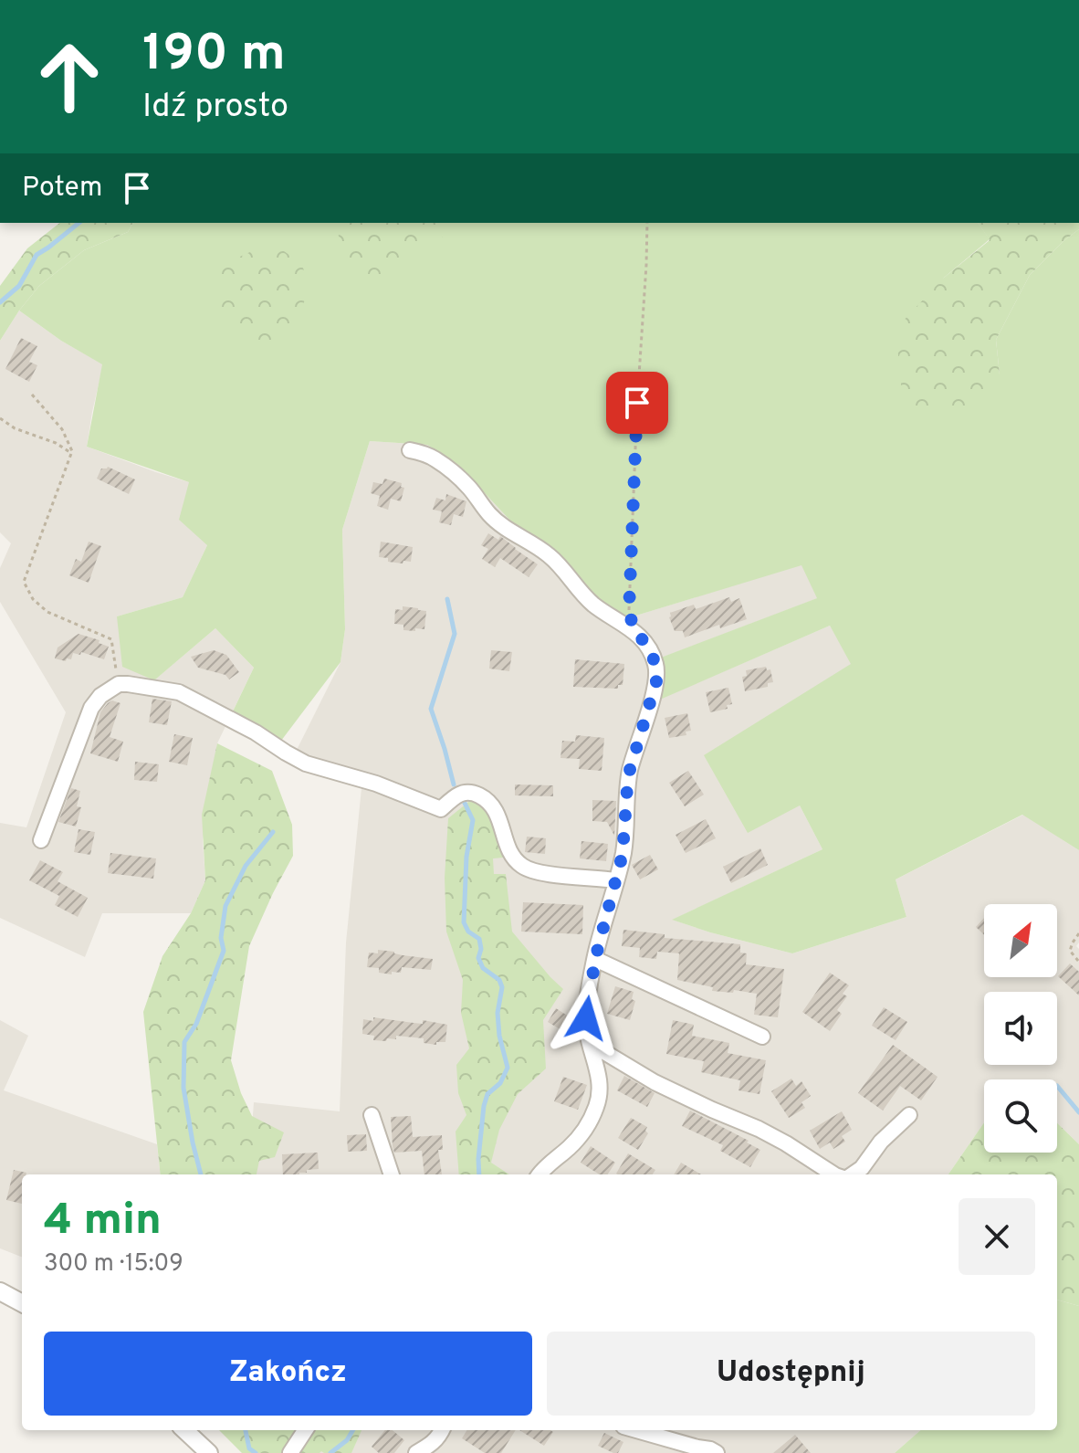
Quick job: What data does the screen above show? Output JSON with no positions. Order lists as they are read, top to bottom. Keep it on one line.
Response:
{"north":"top right","page":{"turn":["190 m","Idź prosto"],"then":"Potem","heading":["4 min","300 m · 15:09"],"buttons":["Zakończ","Udostępnij"]}}
